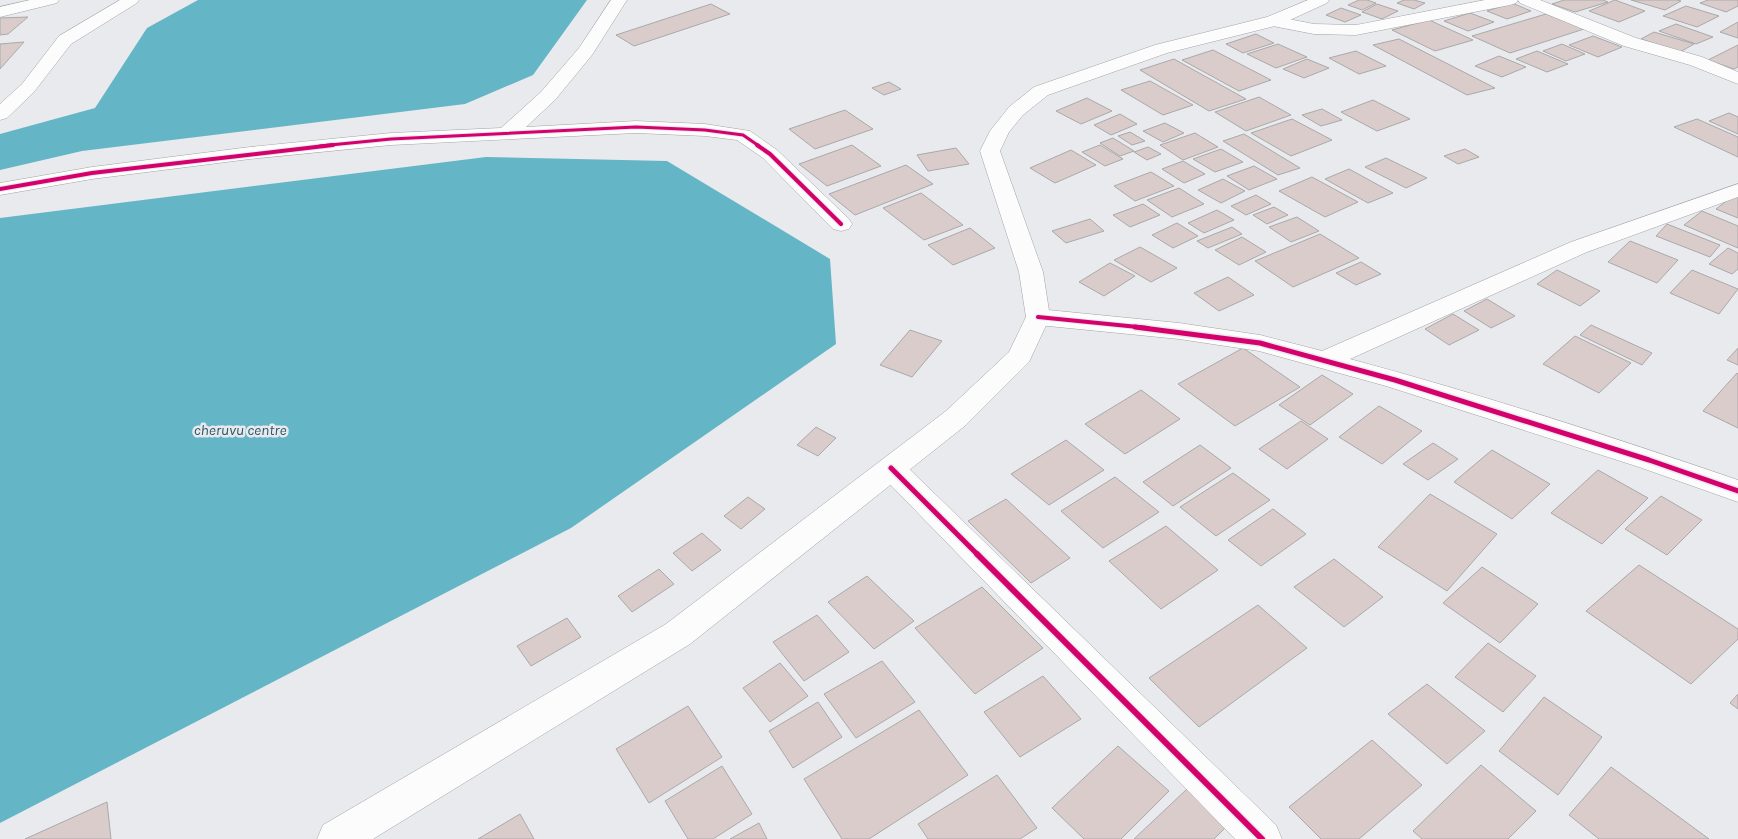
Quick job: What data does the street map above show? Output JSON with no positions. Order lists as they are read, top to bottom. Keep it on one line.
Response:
{"water":["cheruvu centre"]}
